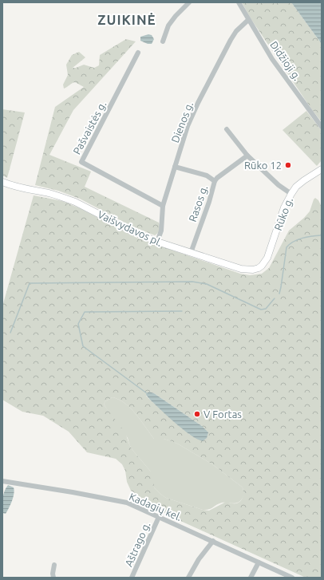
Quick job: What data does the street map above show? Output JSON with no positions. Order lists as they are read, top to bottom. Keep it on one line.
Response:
{"streets":{"main road":["Rūko g.","Vaišvydavos pl."],"street":["Didžioji g.","Dienos g.","Pašvaistės g.","Rasos g.","Kadagių kel.","Aštrago g."]},"crossings":[["Didžioji g.","Dienos g."],["Dienos g.","Pašvaistės g."],["Dienos g.","Vaišvydavos pl."],["Rasos g.","Vaišvydavos pl."],["Rūko g.","Vaišvydavos pl."],["Kadagių kel.","Aštrago g."]],"districts":["ZUIKINĖ"],"places":["Rūko 12","V Fortas"]}
